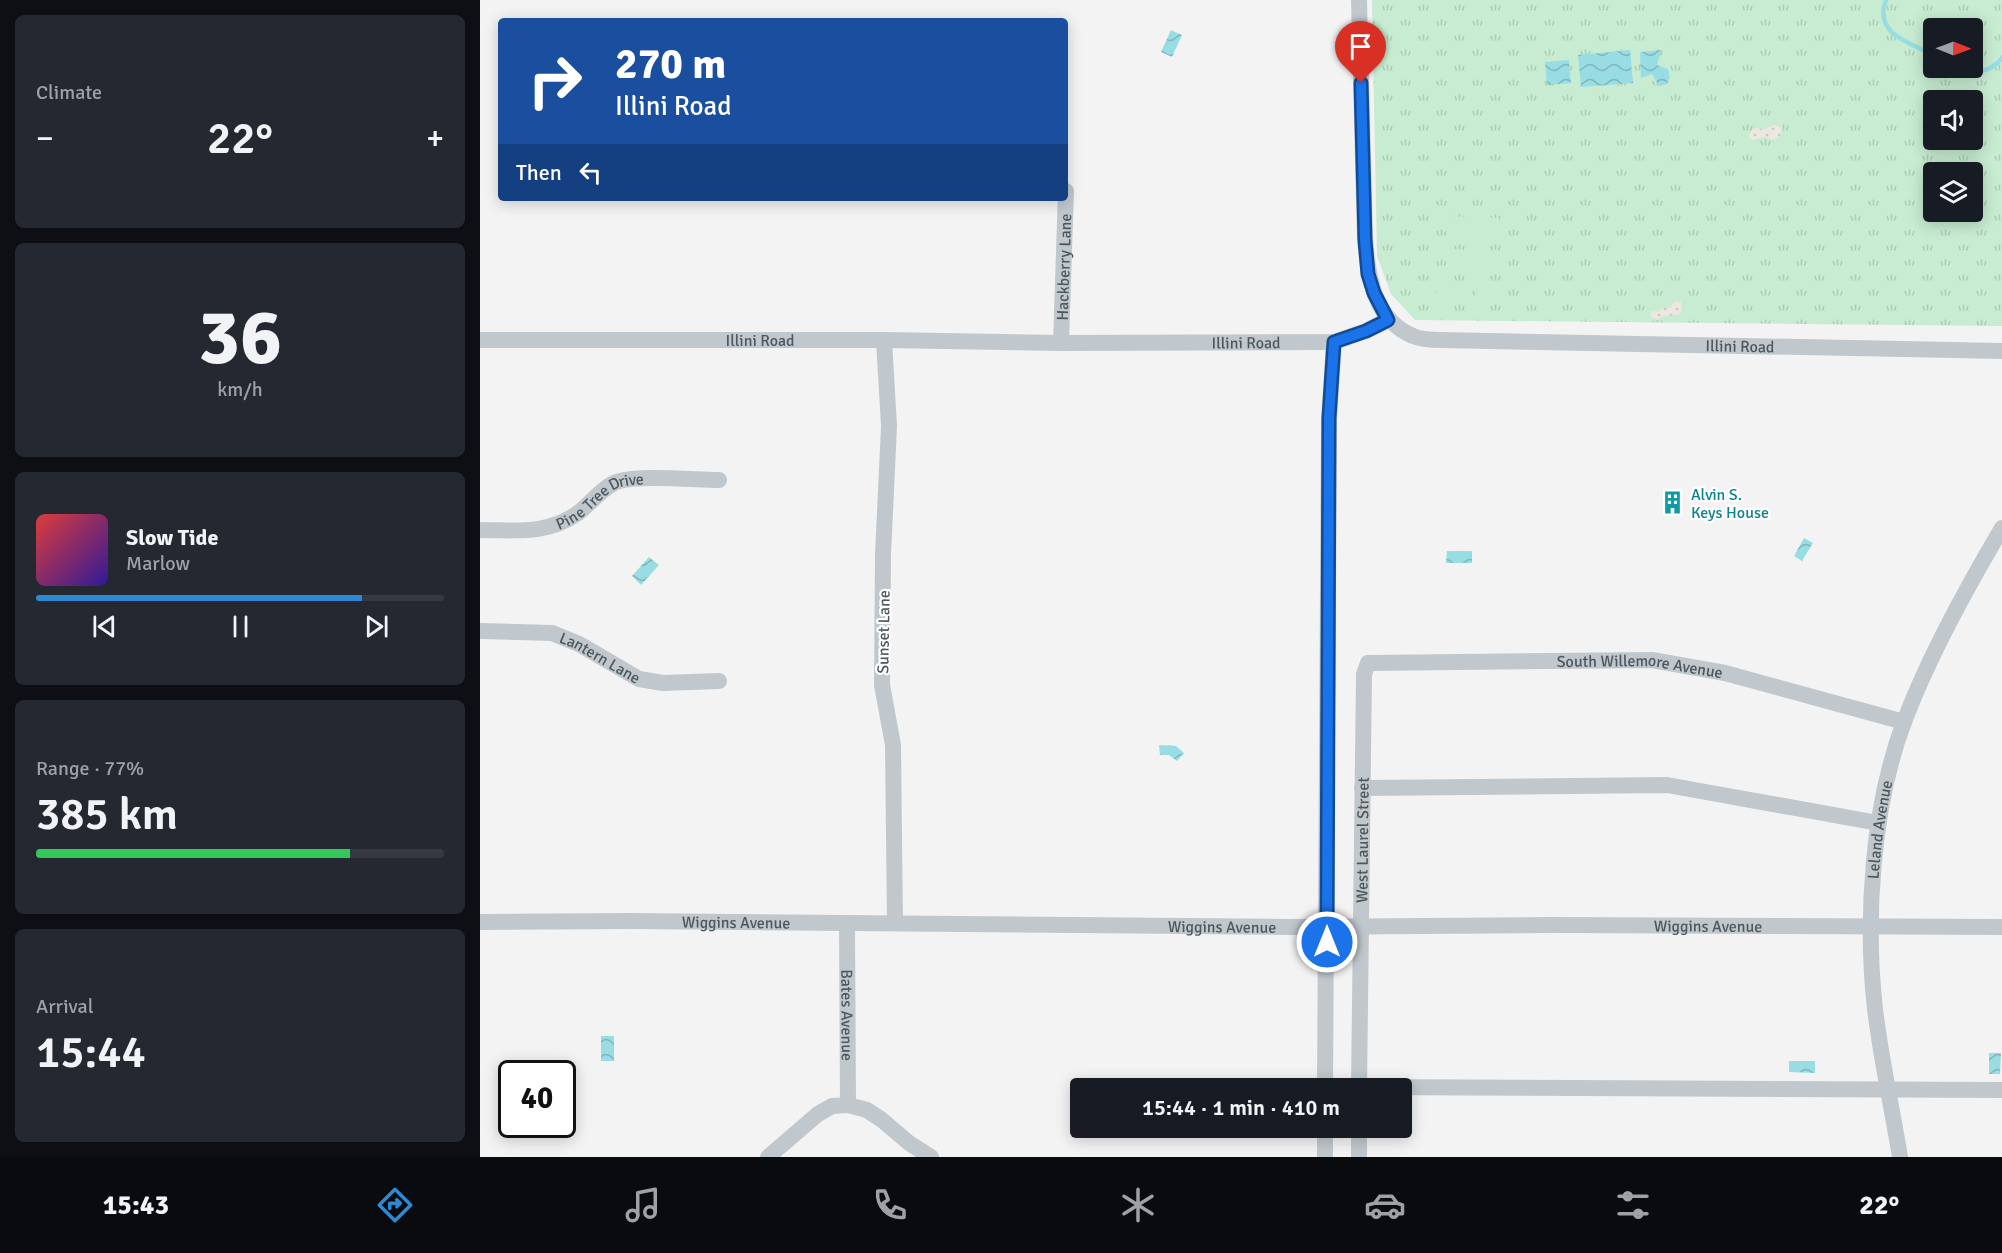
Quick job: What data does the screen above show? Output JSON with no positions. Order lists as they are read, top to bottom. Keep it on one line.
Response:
{"streets":{"street":["Hackberry Lane","Illini Road","Pine Tree Drive","Sunset Lane","Lantern Lane","South Willemore Avenue","Leland Avenue","West Laurel Street","Wiggins Avenue","Bates Avenue"]},"crossings":[["Hackberry Lane","Illini Road"],["Illini Road","Sunset Lane"],["Illini Road","West Laurel Street"],["Sunset Lane","Wiggins Avenue"],["South Willemore Avenue","Leland Avenue"],["South Willemore Avenue","West Laurel Street"],["Leland Avenue","Wiggins Avenue"],["West Laurel Street","Wiggins Avenue"],["Wiggins Avenue","Bates Avenue"]],"places":{"building":["Alvin S. Keys House"]},"north":"right","page":{"tile":["Climate",["36","km/h"],["Range · 77%","385 km"],["Arrival","15:44"]],"turn":["270 m","Illini Road"],"heat":["−","22°","+"],"then":"Then","song":["Slow Tide","Marlow"],"limit":"40","trip":"15:44 · 1 min · 410 m","tabs":["15:43","22°"]}}
